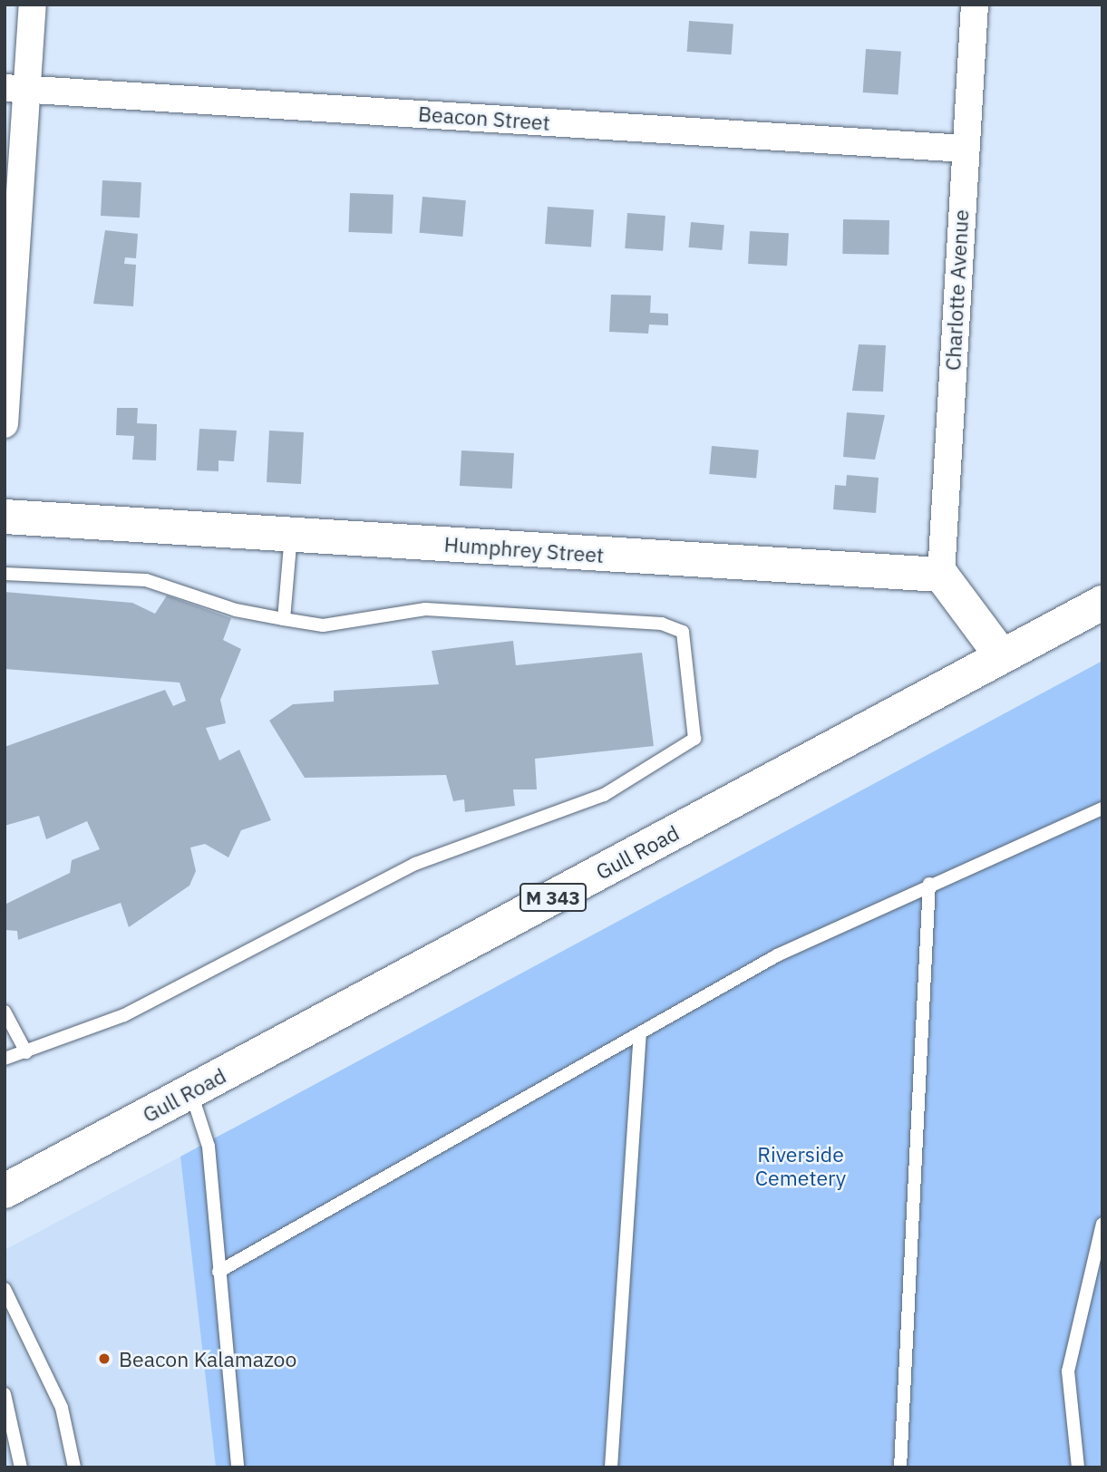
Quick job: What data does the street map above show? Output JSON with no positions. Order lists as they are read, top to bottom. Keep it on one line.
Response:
{"streets":{"main road":["Humphrey Street","Gull Road","M 343"],"street":["Beacon Street","Charlotte Avenue"]},"crossings":[["Beacon Street","Charlotte Avenue"],["Charlotte Avenue","Humphrey Street"]],"parks":["Riverside Cemetery"],"places":["Beacon Kalamazoo"]}
